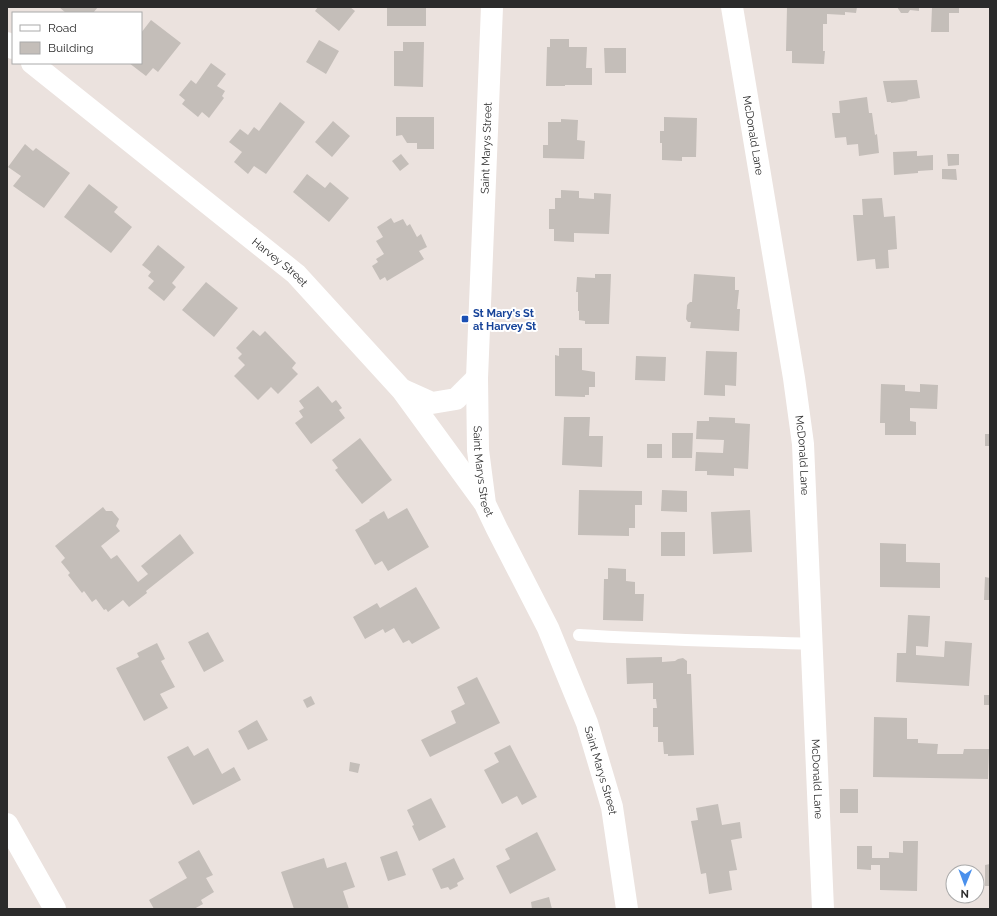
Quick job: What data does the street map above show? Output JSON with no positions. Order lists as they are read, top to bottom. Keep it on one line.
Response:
{"streets":{"street":["McDonald Lane","Saint Marys Street","Harvey Street"]},"crossings":[["Saint Marys Street","Harvey Street"]],"places":{"transit":["St Mary's St at Harvey St"]},"legend":["Road","Building"],"north":"bottom"}
